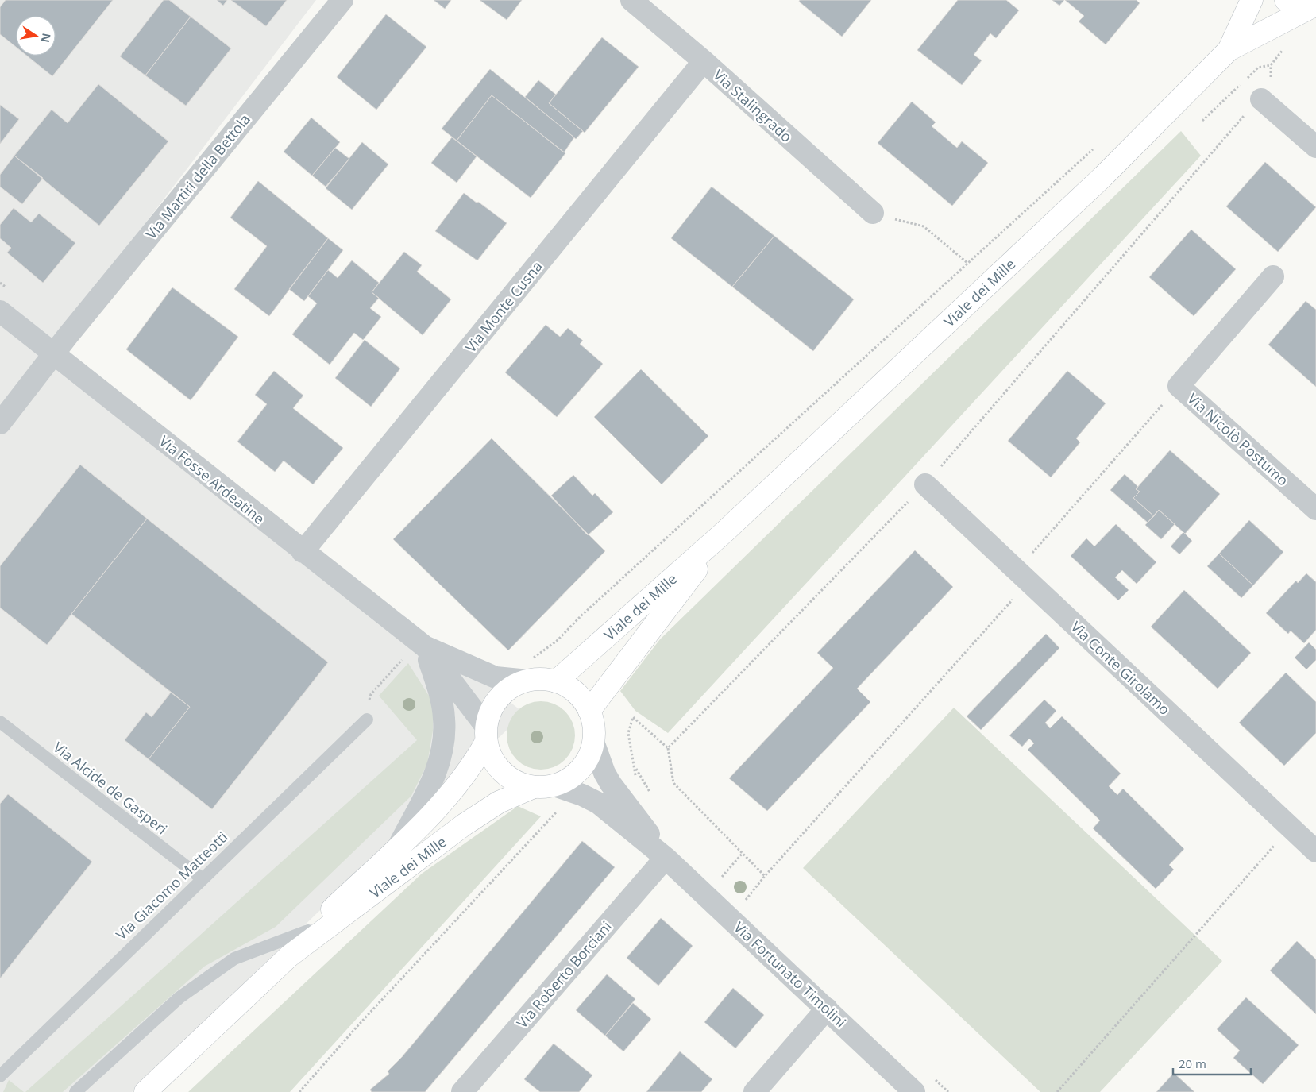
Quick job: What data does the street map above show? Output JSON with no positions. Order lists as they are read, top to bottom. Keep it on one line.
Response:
{"streets":{"main road":["Viale dei Mille"],"street":["Via Stalingrado","Via Martiri della Bettola","Via Monte Cusna","Via Nicolò Postumo","Via Fosse Ardeatine","Via Conte Girolamo","Via Roberto Borciani","Via Fortunato Timolini"],"lane":["Via Alcide de Gasperi","Via Giacomo Matteotti"]},"crossings":[["Via Stalingrado","Via Monte Cusna"],["Via Martiri della Bettola","Via Fosse Ardeatine"],["Viale dei Mille","Via Fosse Ardeatine"],["Viale dei Mille","Via Fortunato Timolini"],["Via Monte Cusna","Via Fosse Ardeatine"],["Via Fosse Ardeatine","Via Fortunato Timolini"],["Via Alcide de Gasperi","Via Giacomo Matteotti"],["Via Roberto Borciani","Via Fortunato Timolini"]],"scale_bar":"20 m","north":"right"}
